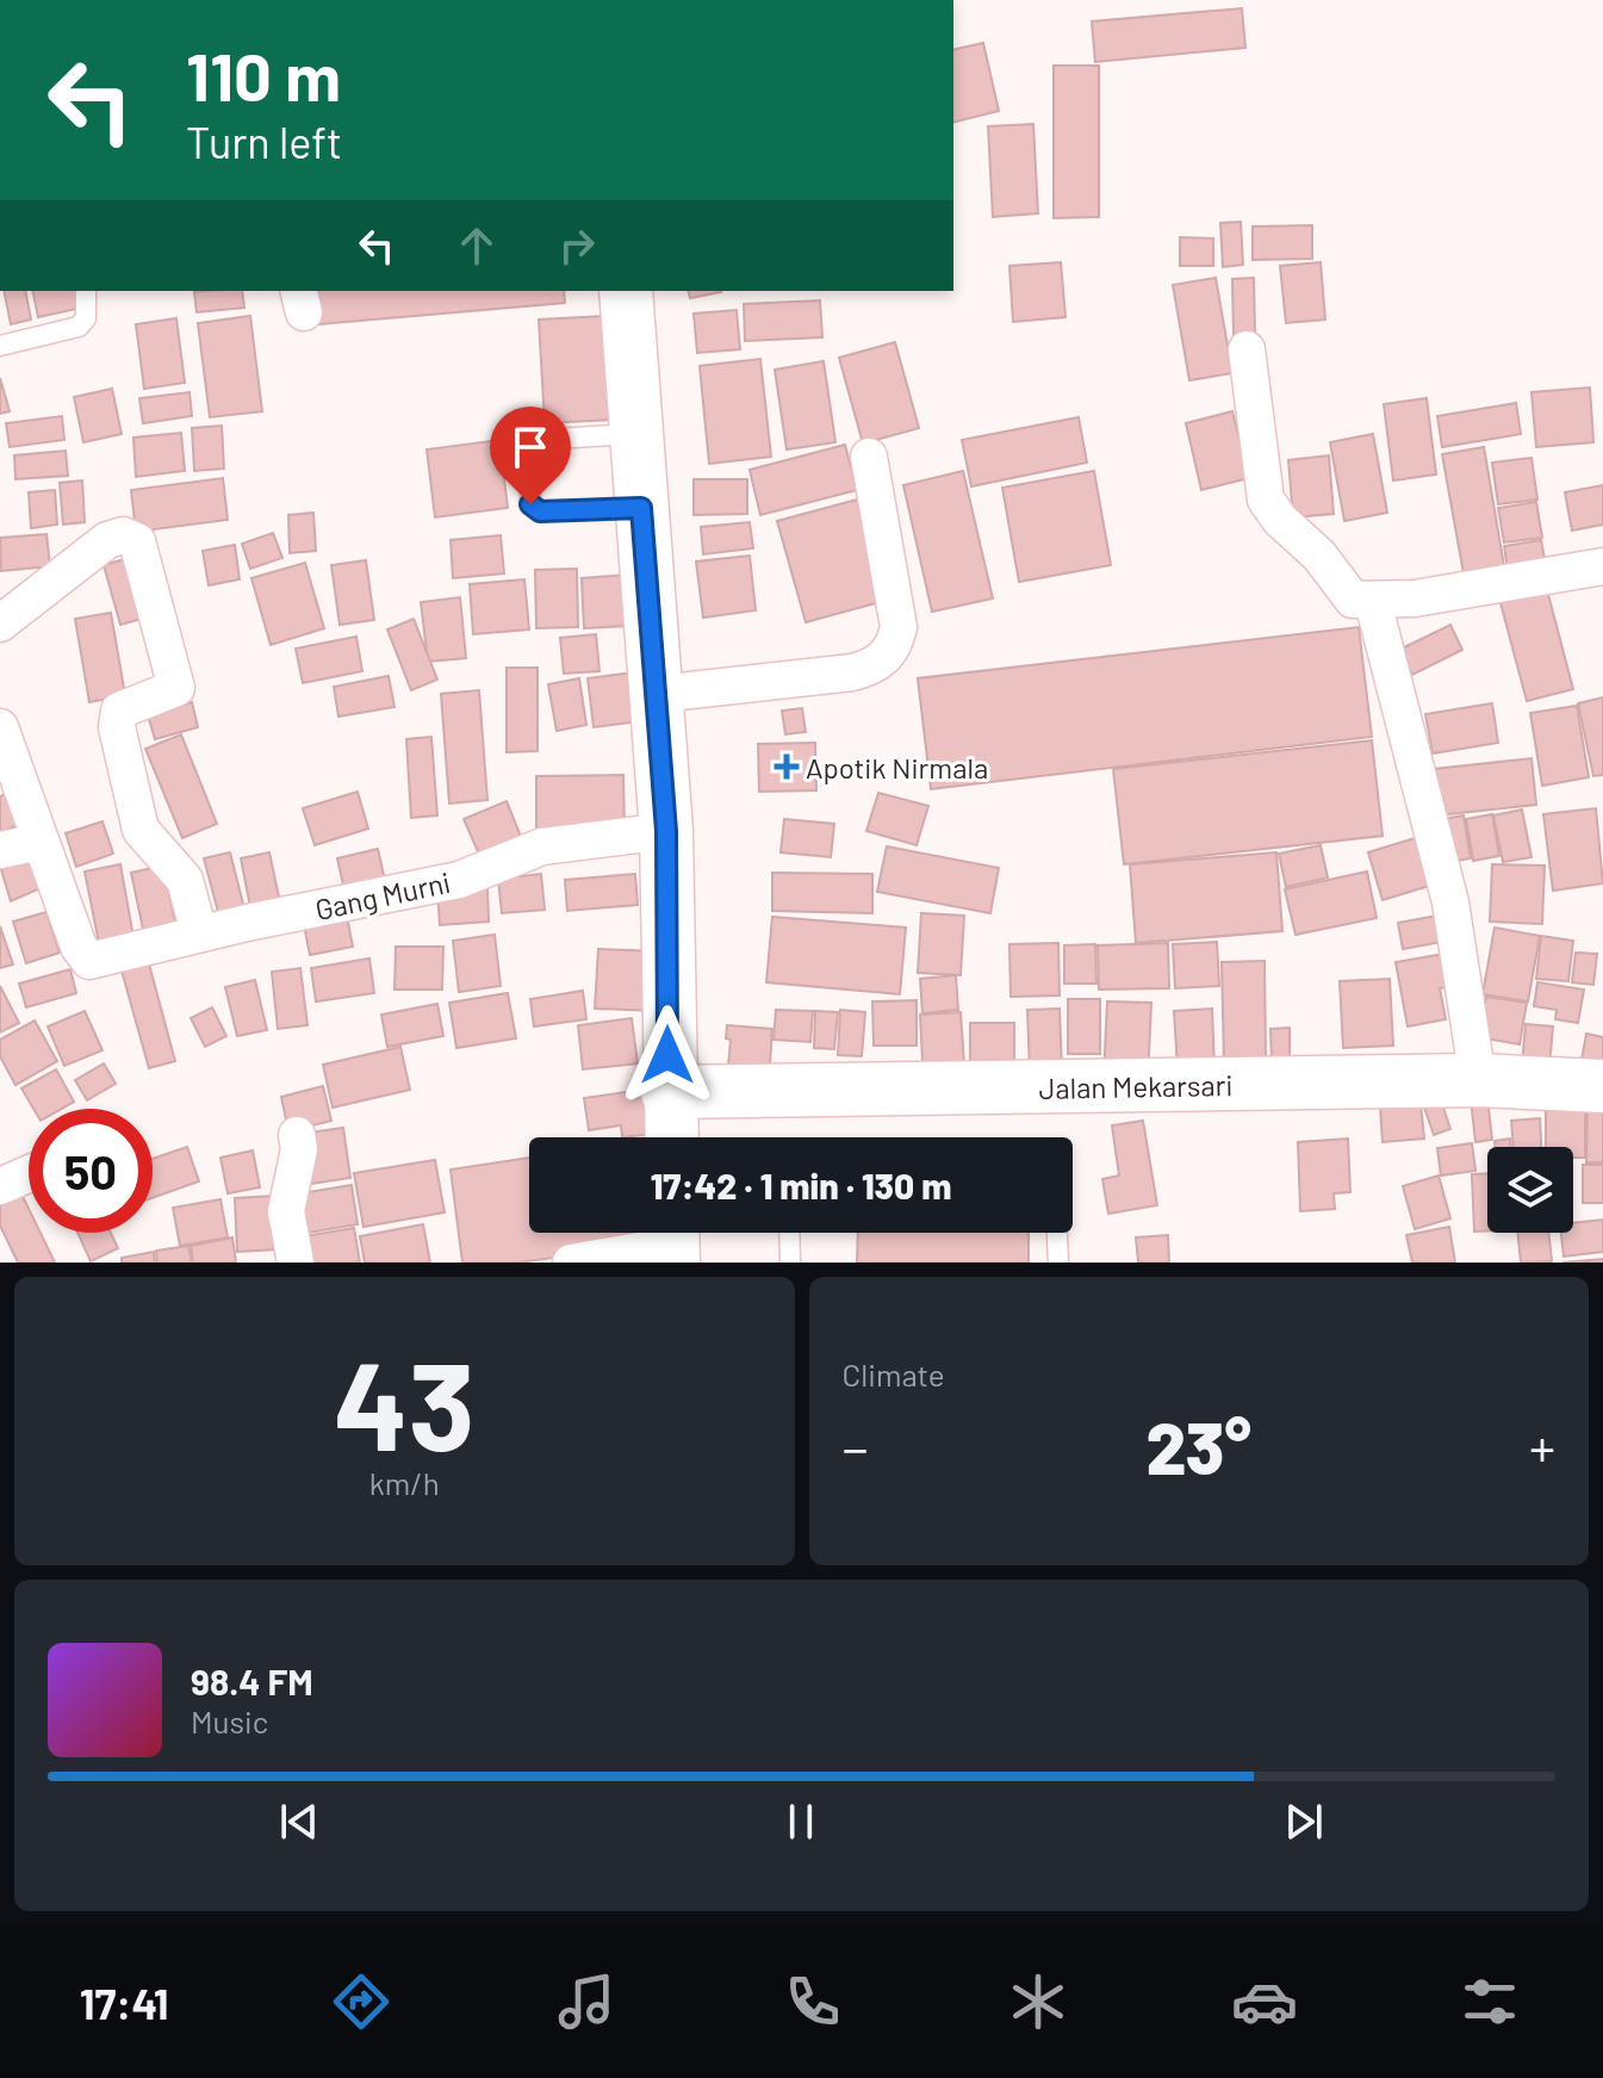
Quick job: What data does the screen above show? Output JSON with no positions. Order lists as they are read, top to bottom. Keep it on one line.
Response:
{"streets":{"street":["Gang Murni","Jalan Mekarsari"]},"places":{"health":["Apotik Nirmala"]},"page":{"turn":["110 m","Turn left"],"limit":"50","trip":"17:42 · 1 min · 130 m","tile":[["43","km/h"],"Climate"],"heat":["−","23°","+"],"song":["98.4 FM","Music"],"tabs":"17:41"}}
